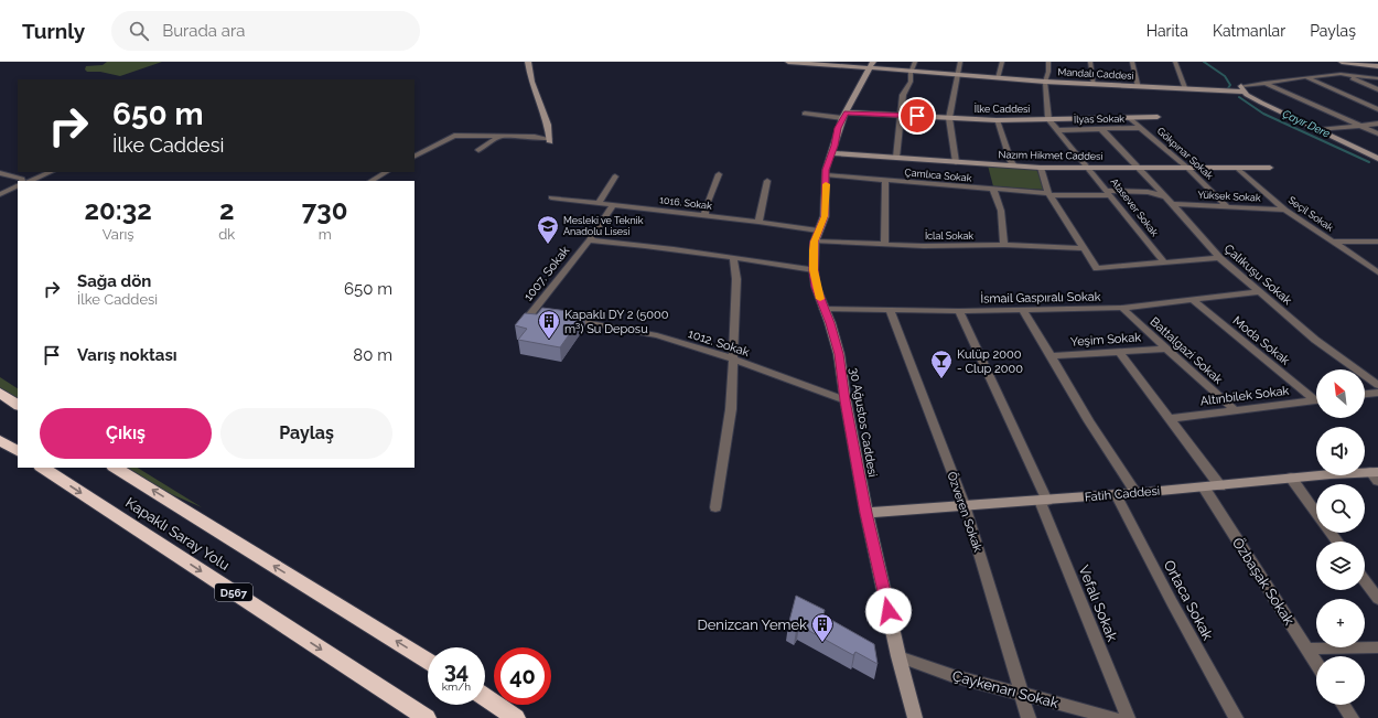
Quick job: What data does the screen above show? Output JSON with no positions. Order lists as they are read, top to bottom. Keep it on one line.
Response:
{"streets":{"highway":["Kapaklı Saray Yolu","D567"],"street":["Mandalı Caddesi","İlke Caddesi","İlyas Sokak","Gökpınar Sokak","Nazım Hikmet Caddesi","Çamlıca Sokak","Yüksek Sokak","1016. Sokak","Atasever Sokak","Seçil Sokak","İclal Sokak","1007. Sokak","Çalıkuşu Sokak","İsmail Gaspıralı Sokak","Yeşim Sokak","Moda Sokak","1012. Sokak","Battalgazi Sokak","Altınbilek Sokak","30 Ağustos Caddesi","Fatih Caddesi","Özveren Sokak","Özbaşak Sokak","Ortaca Sokak","Vefalı Sokak","Çaykenarı Sokak"]},"crossings":[["Mandalı Caddesi","30 Ağustos Caddesi"],["İlke Caddesi","Gökpınar Sokak"],["İlke Caddesi","Atasever Sokak"],["İlke Caddesi","30 Ağustos Caddesi"],["İlyas Sokak","Gökpınar Sokak"],["İlyas Sokak","Atasever Sokak"],["İlyas Sokak","Çalıkuşu Sokak"],["Gökpınar Sokak","Nazım Hikmet Caddesi"],["Gökpınar Sokak","Yüksek Sokak"],["Nazım Hikmet Caddesi","Atasever Sokak"],["Nazım Hikmet Caddesi","Seçil Sokak"],["Nazım Hikmet Caddesi","Çalıkuşu Sokak"],["Nazım Hikmet Caddesi","30 Ağustos Caddesi"],["Çamlıca Sokak","Atasever Sokak"],["Çamlıca Sokak","Çalıkuşu Sokak"],["Çamlıca Sokak","30 Ağustos Caddesi"],["Yüksek Sokak","Seçil Sokak"],["Yüksek Sokak","Çalıkuşu Sokak"],["1016. Sokak","İclal Sokak"],["1016. Sokak","1007. Sokak"],["1016. Sokak","30 Ağustos Caddesi"],["İclal Sokak","30 Ağustos Caddesi"],["Çalıkuşu Sokak","İsmail Gaspıralı Sokak"],["İsmail Gaspıralı Sokak","Moda Sokak"],["İsmail Gaspıralı Sokak","Battalgazi Sokak"],["İsmail Gaspıralı Sokak","30 Ağustos Caddesi"],["İsmail Gaspıralı Sokak","Özveren Sokak"],["İsmail Gaspıralı Sokak","Vefalı Sokak"],["Yeşim Sokak","Battalgazi Sokak"],["1012. Sokak","30 Ağustos Caddesi"],["Battalgazi Sokak","Altınbilek Sokak"],["30 Ağustos Caddesi","Fatih Caddesi"],["30 Ağustos Caddesi","Çaykenarı Sokak"],["Fatih Caddesi","Özveren Sokak"],["Fatih Caddesi","Özbaşak Sokak"],["Fatih Caddesi","Ortaca Sokak"],["Fatih Caddesi","Vefalı Sokak"],["Özveren Sokak","Çaykenarı Sokak"]],"water":["Çayır Dere"],"places":{"school or university":["Mesleki ve Teknik Anadolu Lisesi"],"building":["Kapaklı DY 2 (5000 m³) Su Deposu","Denizcan Yemek"],"bar":["Kulüp 2000 - Clup 2000"]},"north":"top left","page":{"header":"Turnly","search":"Burada ara","nav":["Harita","Katmanlar","Paylaş"],"turn":["650 m","İlke Caddesi"],"eta":["20:32","Varış","2","dk","730","m"],"list":[{"name":"Sağa dön","note":"İlke Caddesi","value":"650 m"},{"name":"Varış noktası","value":"80 m"}],"map_buttons":["+","−"],"buttons":["Çıkış","Paylaş"],"speed":"34 km/h","limit":"40"}}
